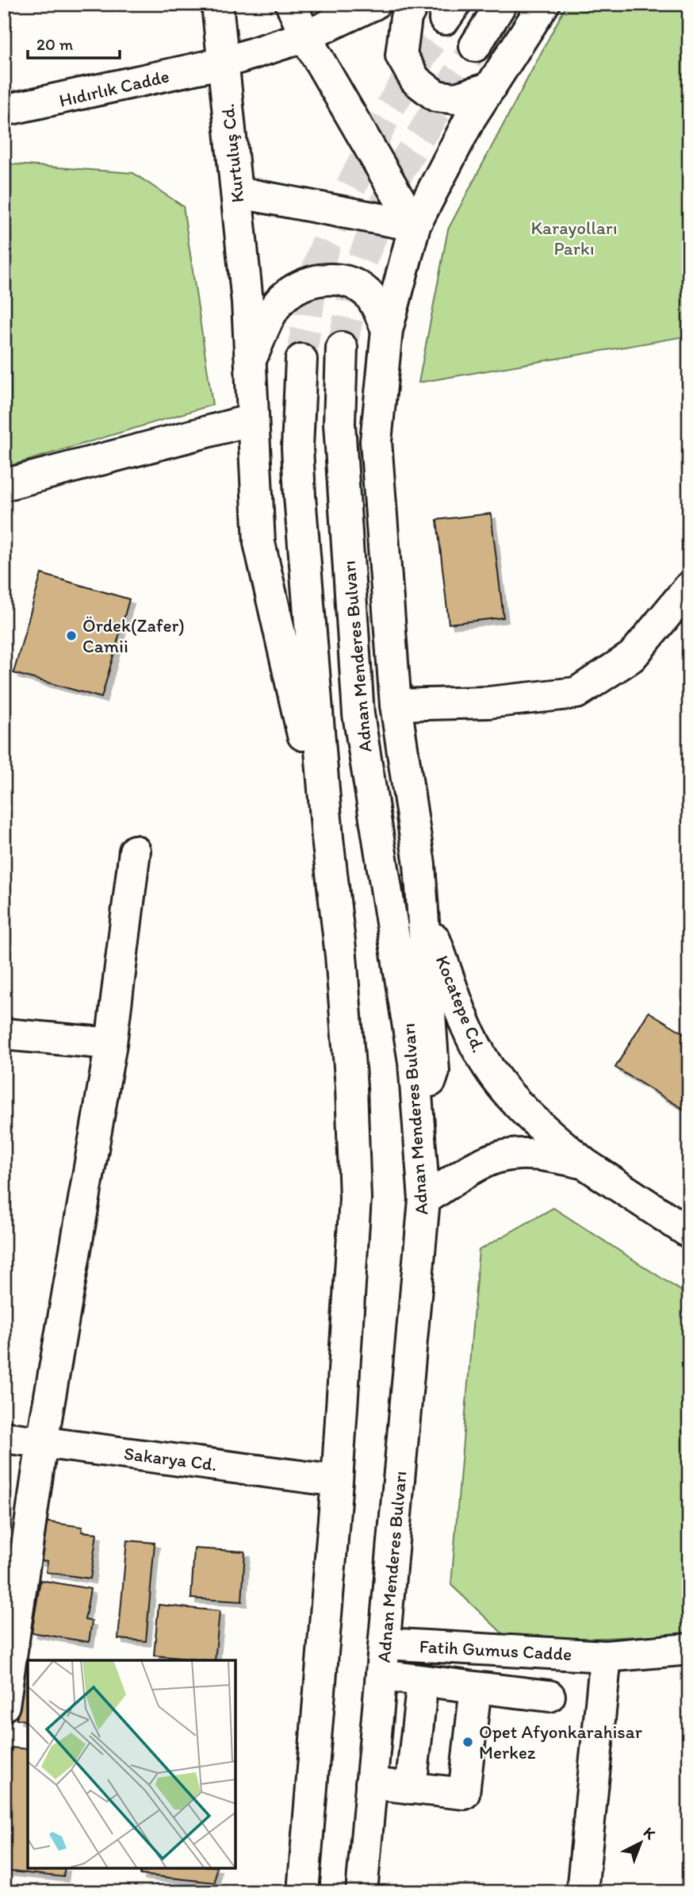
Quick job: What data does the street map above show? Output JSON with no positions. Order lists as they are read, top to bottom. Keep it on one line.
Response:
{"streets":{"main road":["Hıdırlık Cadde","Kurtuluş Cd.","Adnan Menderes Bulvarı","Kocatepe Cd.","Sakarya Cd.","Fatih Gumus Cadde"]},"crossings":[["Hıdırlık Cadde","Kurtuluş Cd."],["Adnan Menderes Bulvarı","Kocatepe Cd."],["Adnan Menderes Bulvarı","Fatih Gumus Cadde"]],"parks":["Karayolları Parkı"],"places":["Ördek(Zafer) Camii","Opet Afyonkarahisar Merkez"],"scale_bar":"20 m","north":"top right"}
